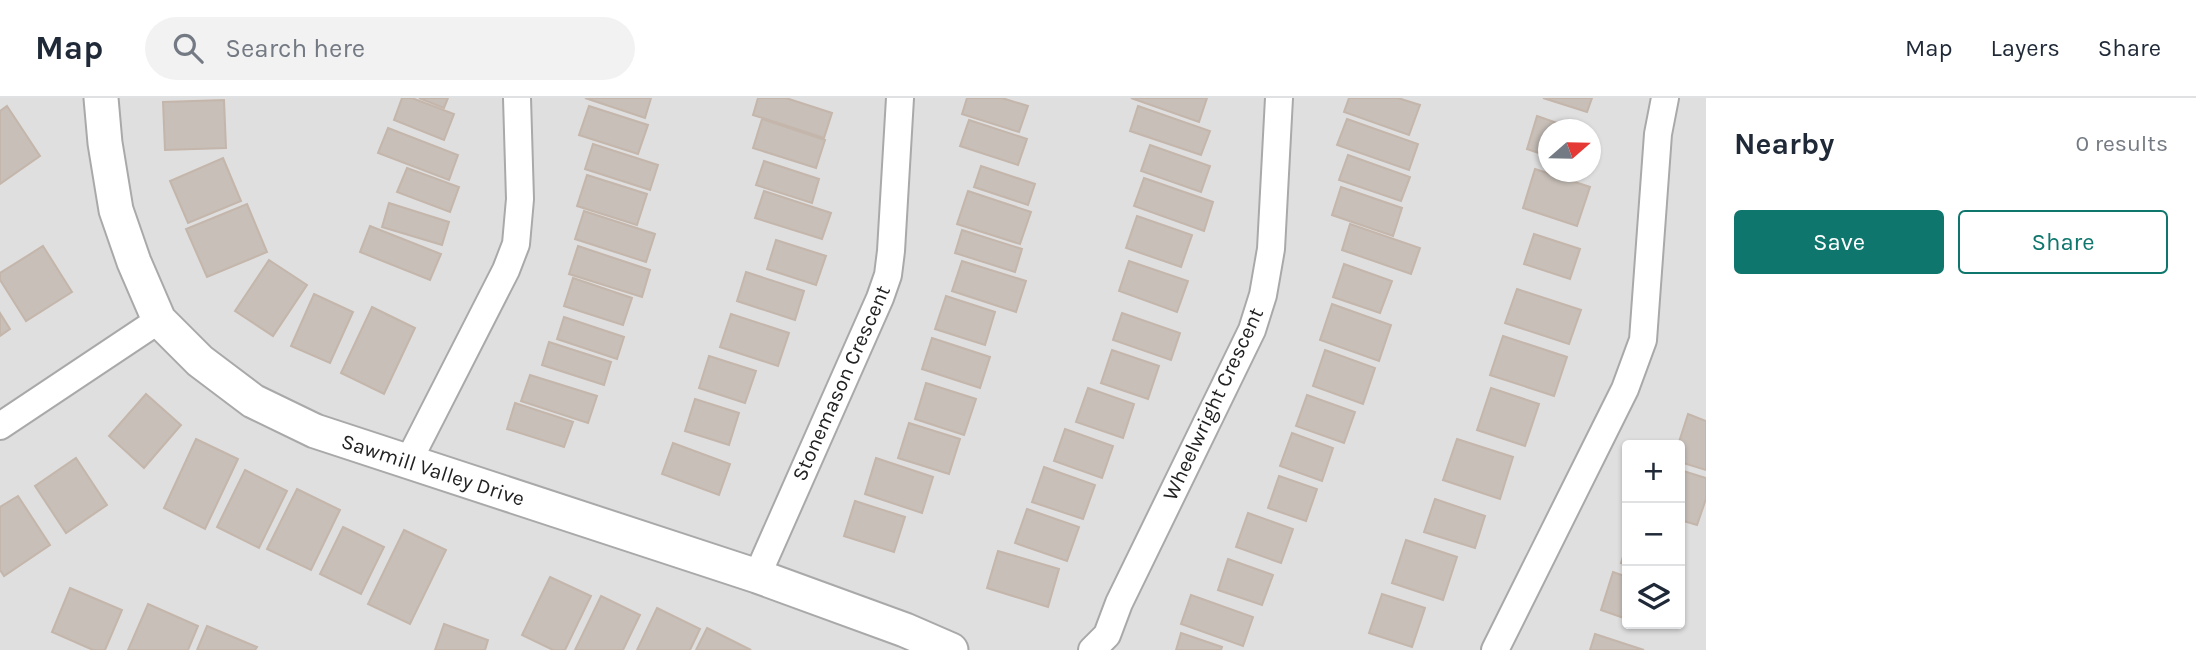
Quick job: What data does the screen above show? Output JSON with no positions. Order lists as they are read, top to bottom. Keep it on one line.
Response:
{"streets":{"street":["Stonemason Crescent","Wheelwright Crescent","Sawmill Valley Drive"]},"crossings":[["Stonemason Crescent","Sawmill Valley Drive"]],"north":"right","page":{"header":"Map","search":"Search here","nav":["Map","Layers","Share"],"heading":["Nearby","0 results"],"buttons":["Save","Share"],"map_buttons":["+","−"]}}
